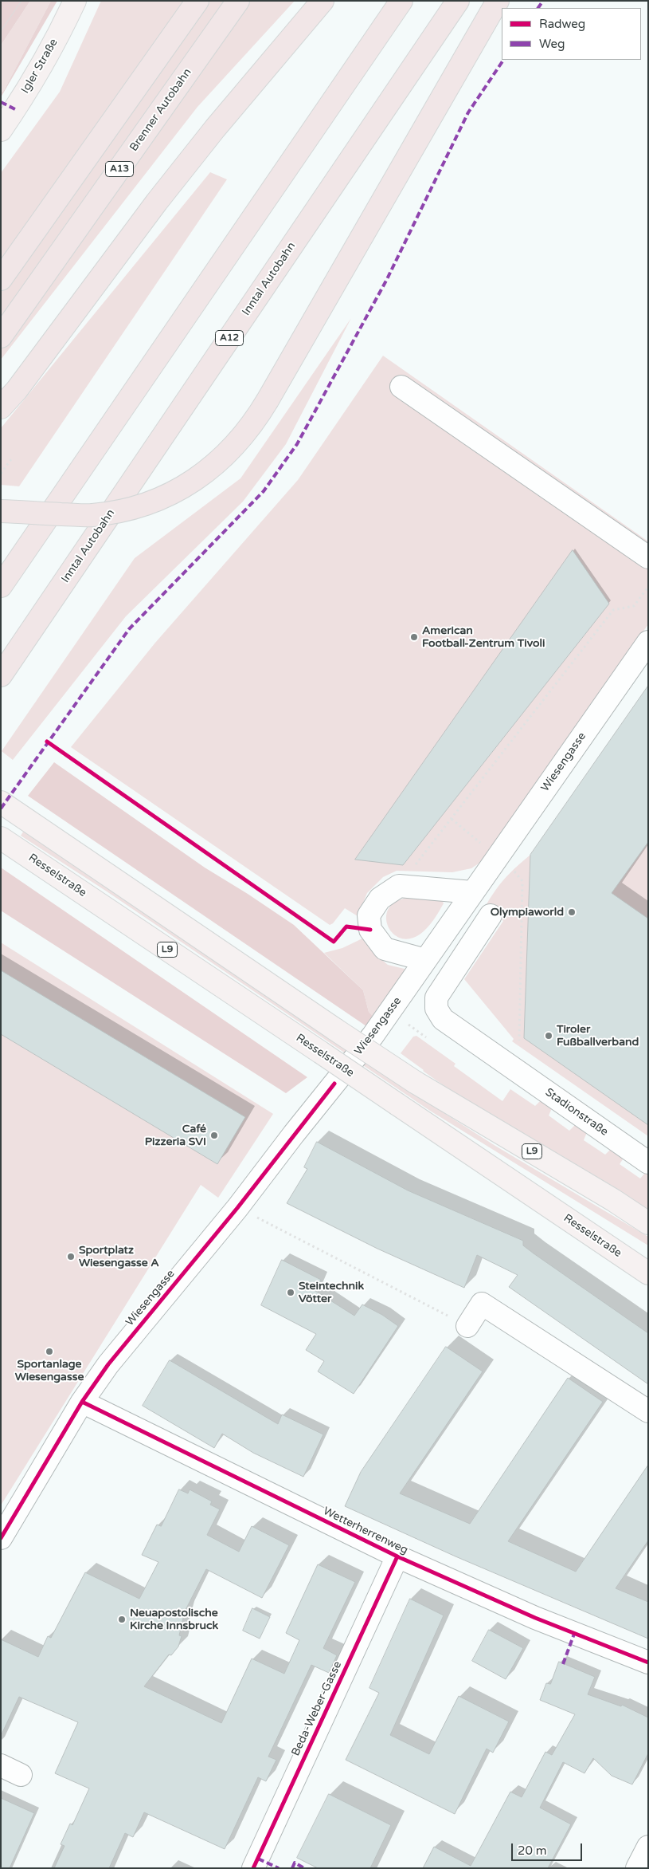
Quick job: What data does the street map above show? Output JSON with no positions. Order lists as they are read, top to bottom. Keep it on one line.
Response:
{"streets":{"highway":["Brenner Autobahn","A13","Inntal Autobahn","A12"],"main road":["Igler Straße","Resselstraße","L9"],"street":["Wiesengasse","Stadionstraße","Wetterherrenweg","Beda-Weber-Gasse"]},"crossings":[["Wiesengasse","Wetterherrenweg"],["Wetterherrenweg","Beda-Weber-Gasse"]],"places":["American Football-Zentrum Tivoli","Olympiaworld","Tiroler Fußballverband","Café Pizzeria SVI","Sportplatz Wiesengasse A","Steintechnik Vötter","Sportanlage Wiesengasse","Neuapostolische Kirche Innsbruck"],"legend":["Radweg","Weg"],"scale_bar":"20 m"}
